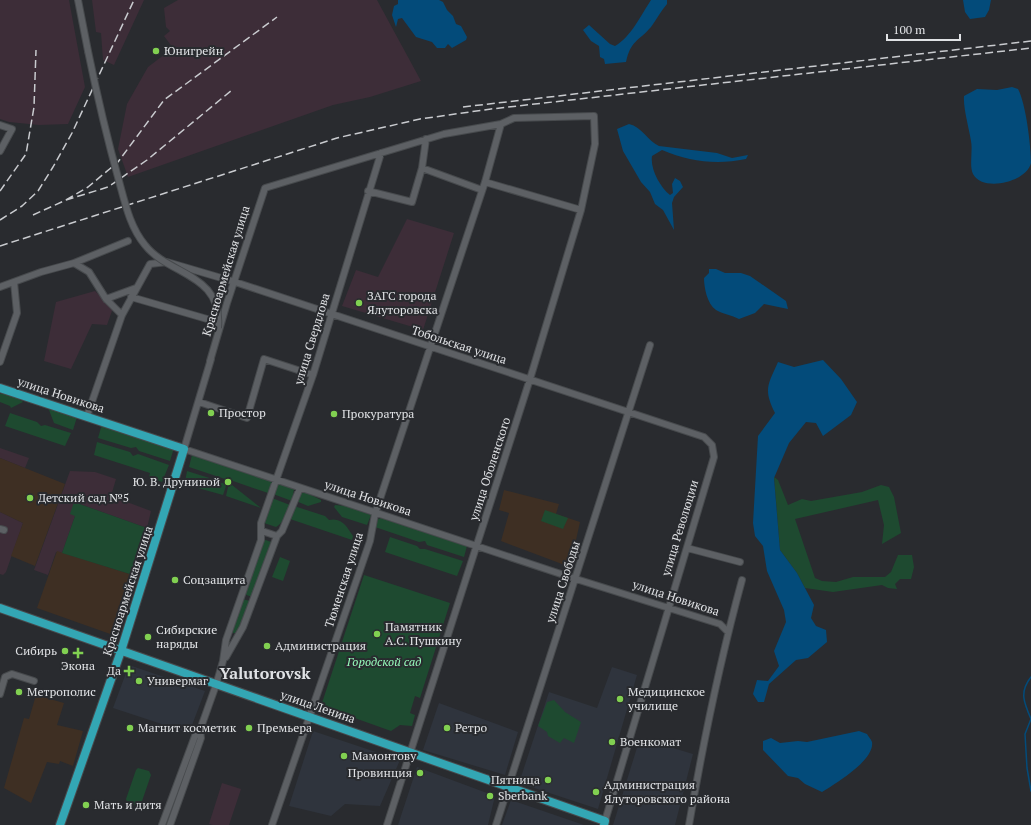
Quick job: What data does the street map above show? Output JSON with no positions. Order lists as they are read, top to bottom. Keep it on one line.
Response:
{"streets":{"main road":["Красноармейская улица","улица Новикова","улица Ленина"],"street":["улица Свердлова","Тобольская улица","улица Оболенского","улица Революции","Тюменская улица","улица Свободы"]},"crossings":[["Красноармейская улица","улица Свердлова"],["Красноармейская улица","Тобольская улица"],["Красноармейская улица","улица Новикова"],["Красноармейская улица","улица Ленина"],["улица Свердлова","Тобольская улица"],["улица Свердлова","улица Новикова"],["улица Свердлова","улица Ленина"],["Тобольская улица","улица Оболенского"],["Тобольская улица","улица Революции"],["Тобольская улица","Тюменская улица"],["Тобольская улица","улица Свободы"],["улица Новикова","улица Оболенского"],["улица Новикова","улица Революции"],["улица Новикова","Тюменская улица"],["улица Новикова","улица Свободы"],["улица Оболенского","Тюменская улица"],["улица Оболенского","улица Ленина"],["улица Революции","улица Ленина"],["Тюменская улица","улица Ленина"],["улица Свободы","улица Ленина"]],"districts":["Yalutorovsk"],"parks":["Городской сад"],"places":{"other":["Юнигрейн","ЗАГС города Ялуторовска","Простор","Прокуратура","Ю. В. Друниной","Детский сад №5","Соцзащита","Памятник А.С. Пушкину","Сибирские наряды","Администрация","Сибирь","Универмаг","Метрополис","Медицинское училище","Магнит косметик","Премьера","Ретро","Военкомат","Мамонтову","Провинция","Пятница","Администрация Ялуторовского района","Sberbank","Мать и дитя"],"health":["Экона","Да"]},"scale_bar":"100 m"}
